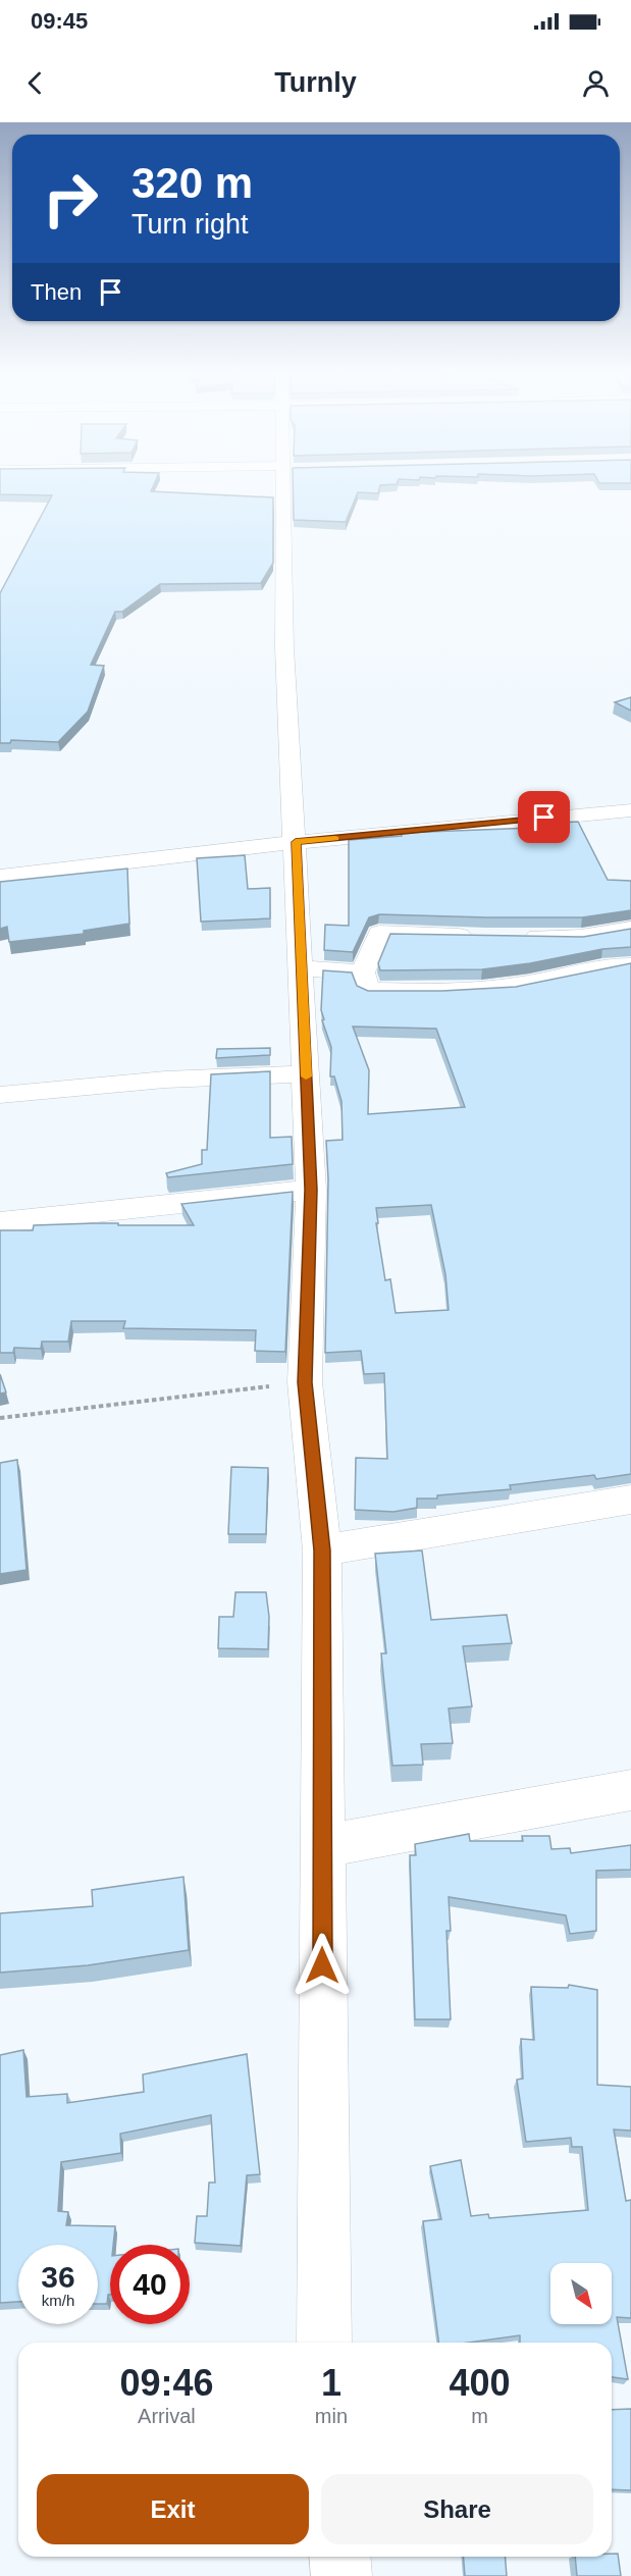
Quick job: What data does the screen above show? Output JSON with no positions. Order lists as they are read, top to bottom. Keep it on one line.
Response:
{"north":"bottom right","page":{"status":"09:45","header":"Turnly","turn":["320 m","Turn right"],"then":"Then","speed":"36 km/h","limit":"40","eta":["09:46","Arrival","1","min","400","m"],"buttons":["Exit","Share"]}}
